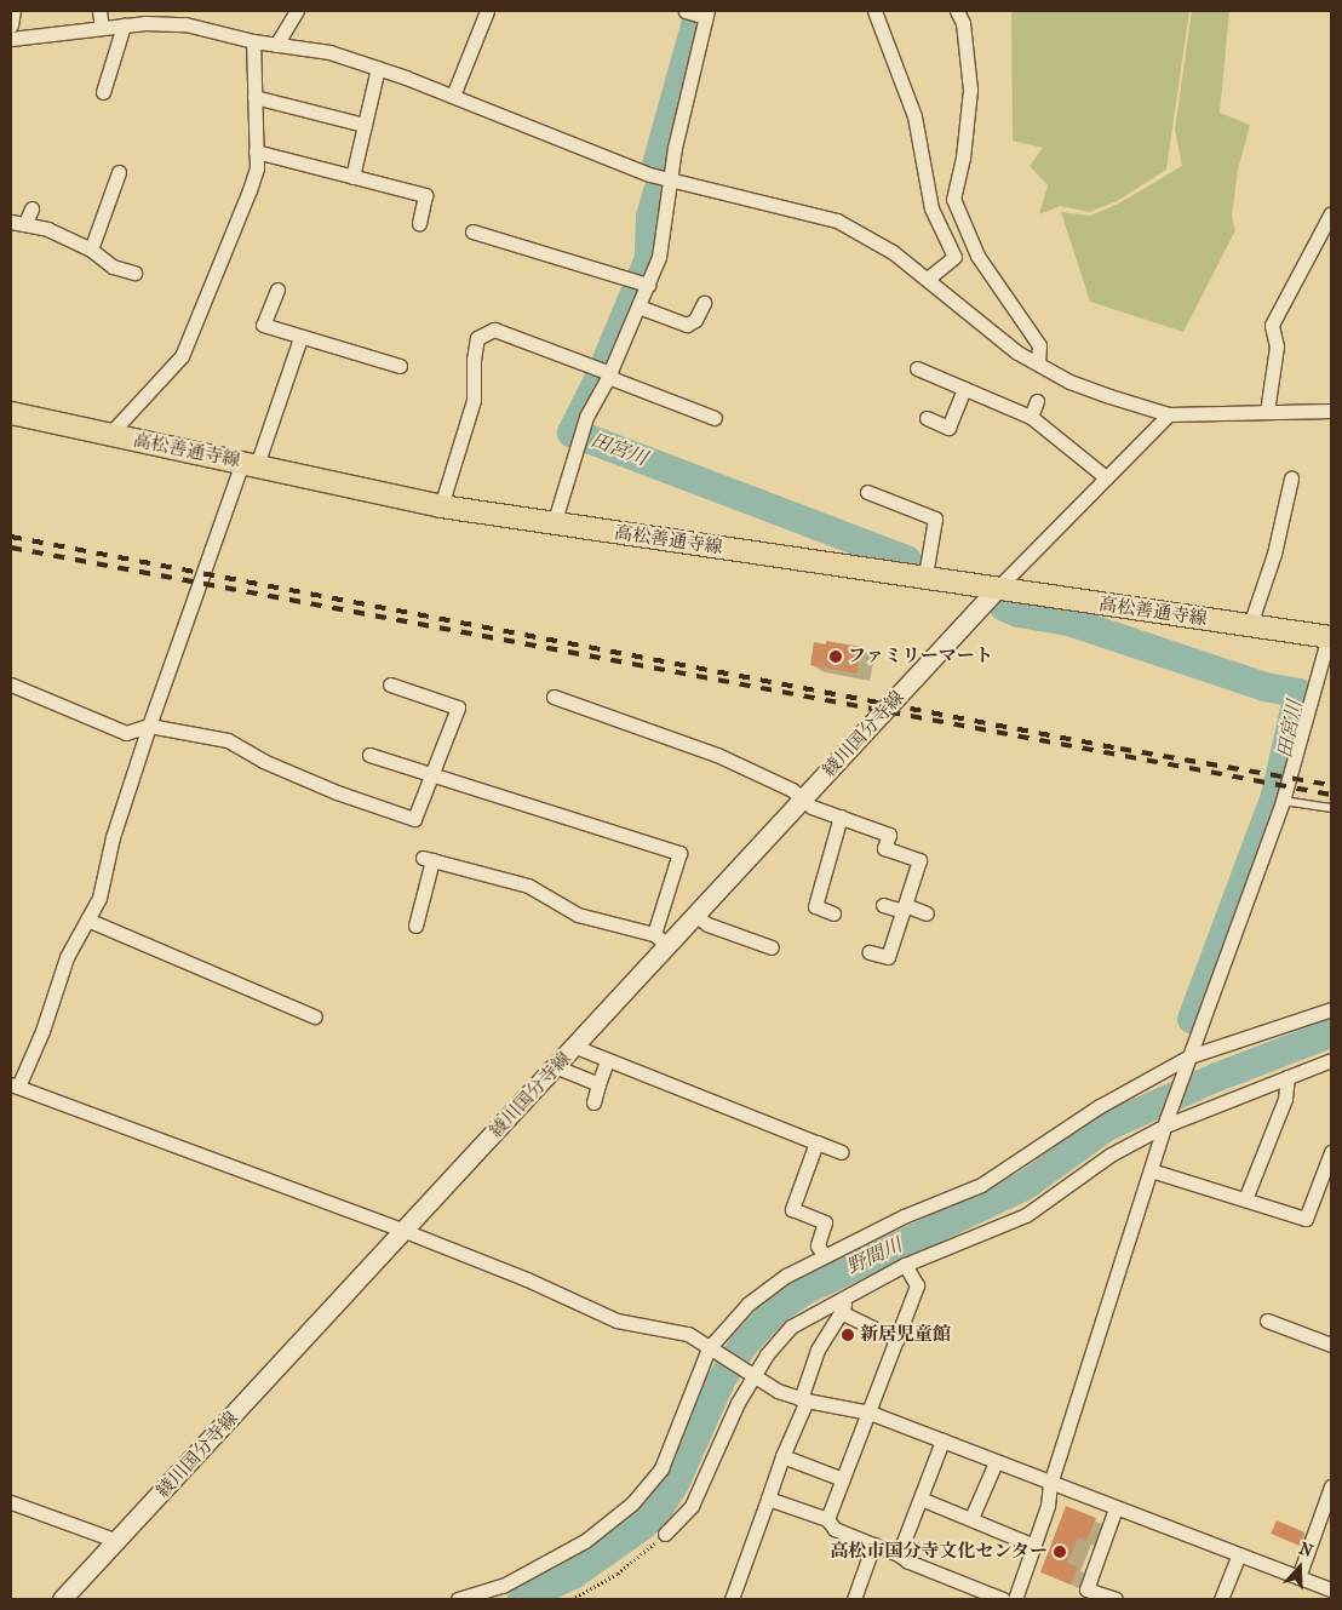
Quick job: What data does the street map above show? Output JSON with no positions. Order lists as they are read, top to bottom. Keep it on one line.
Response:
{"streets":{"main road":["高松善通寺線","綾川国分寺線"]},"crossings":[["高松善通寺線","綾川国分寺線"]],"water":["田宮川","野間川"],"places":["ファミリーマート","新居児童館","高松市国分寺文化センター"],"north":"top"}
